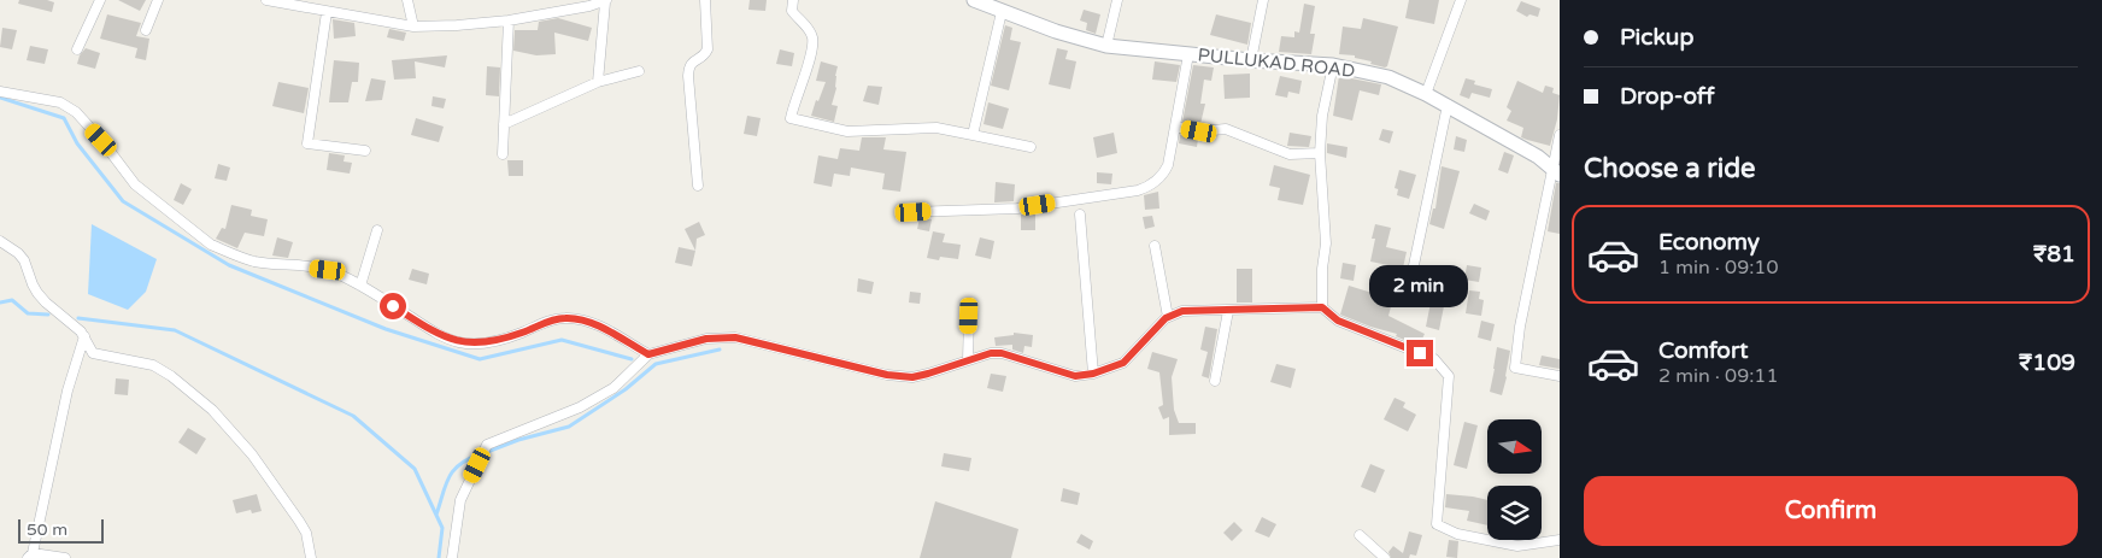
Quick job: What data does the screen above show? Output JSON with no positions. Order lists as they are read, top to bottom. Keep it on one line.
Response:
{"streets":{"street":["PULLUKAD ROAD"]},"scale_bar":"50 m","north":"right","page":{"banner":["Pickup","Drop-off"],"heading":"Choose a ride","list":[{"name":"Economy","note":"1 min · 09:10","value":"₹81"},{"name":"Comfort","note":"2 min · 09:11","value":"₹109"}],"bubble":"2 min","buttons":"Confirm","scale":"50 m"}}
